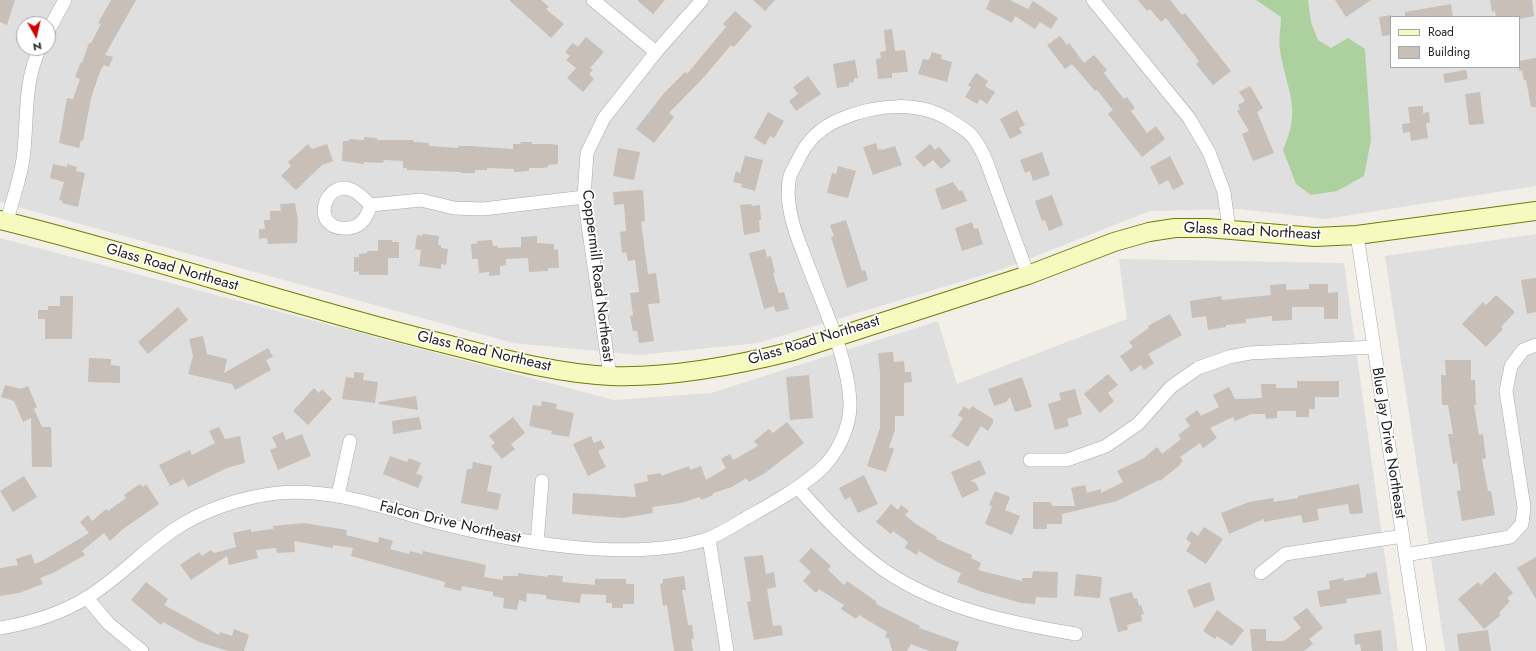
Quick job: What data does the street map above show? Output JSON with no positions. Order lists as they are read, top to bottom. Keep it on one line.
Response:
{"streets":{"street":["Glass Road Northeast","Coppermill Road Northeast","Blue Jay Drive Northeast","Falcon Drive Northeast"]},"crossings":[["Glass Road Northeast","Coppermill Road Northeast"],["Glass Road Northeast","Blue Jay Drive Northeast"],["Glass Road Northeast","Falcon Drive Northeast"]],"legend":["Road","Building"],"north":"bottom"}
